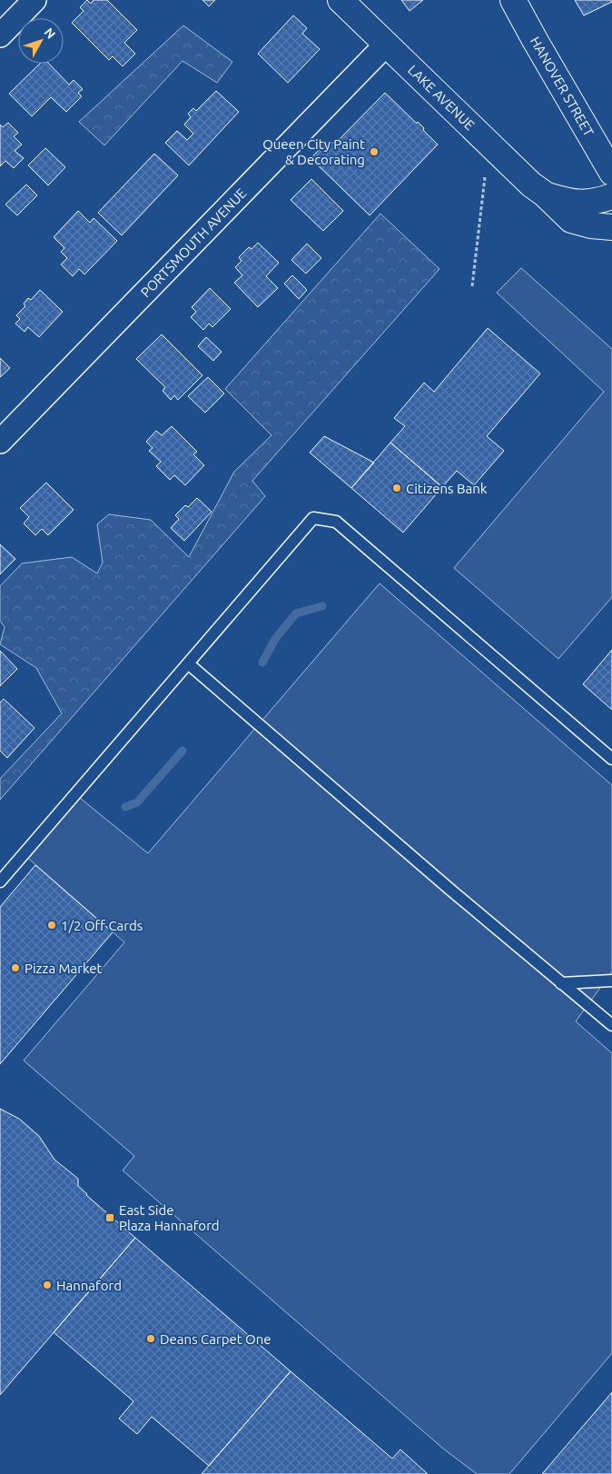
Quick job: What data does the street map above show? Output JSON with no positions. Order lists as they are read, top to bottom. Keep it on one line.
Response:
{"streets":{"street":["HANOVER STREET","LAKE AVENUE","PORTSMOUTH AVENUE"]},"crossings":[["LAKE AVENUE","PORTSMOUTH AVENUE"]],"places":{"other":["Queen City Paint & Decorating","Citizens Bank","1/2 Off Cards","Pizza Market","Hannaford","Deans Carpet One"],"transit":["East Side Plaza Hannaford"]},"north":"top right"}
